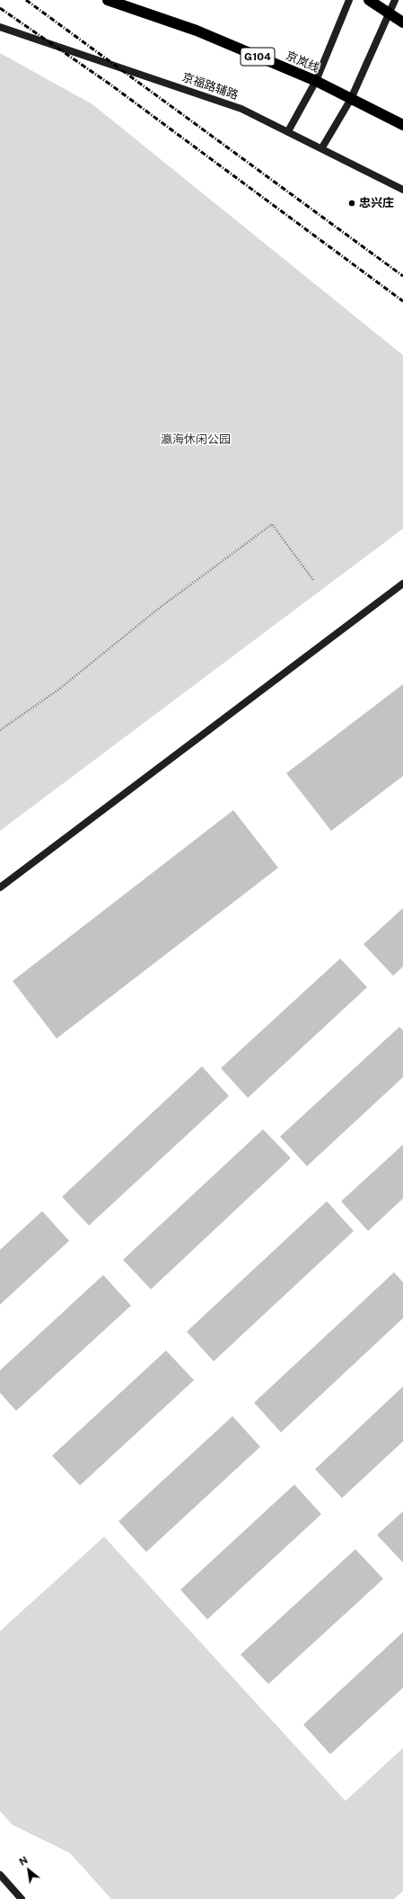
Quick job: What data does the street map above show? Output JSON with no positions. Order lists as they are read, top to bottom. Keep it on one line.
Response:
{"streets":{"highway":["G104","京岚线"],"street":["京福路辅路"]},"parks":["瀛海休闲公园"],"places":["忠兴庄"],"north":"top left"}
